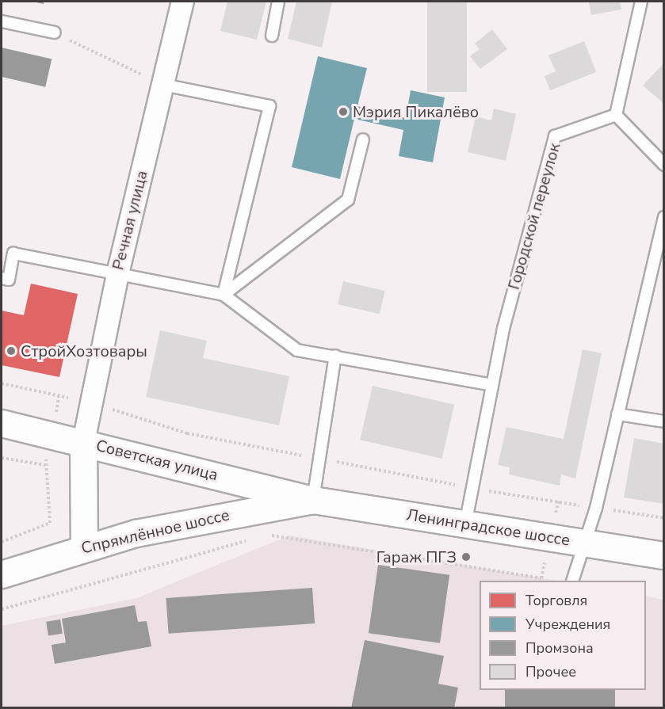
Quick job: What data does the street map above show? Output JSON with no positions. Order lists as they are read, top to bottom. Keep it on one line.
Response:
{"streets":{"main road":["Советская улица","Ленинградское шоссе","Спрямлённое шоссе"],"street":["Речная улица"],"lane":["Городской переулок"]},"crossings":[["Речная улица","Советская улица"],["Советская улица","Ленинградское шоссе"],["Советская улица","Спрямлённое шоссе"],["Ленинградское шоссе","Спрямлённое шоссе"]],"places":["Мэрия Пикалёво","СтройХозтовары","Гараж ПГЗ"],"legend":["Торговля","Учреждения","Промзона","Прочее"]}
